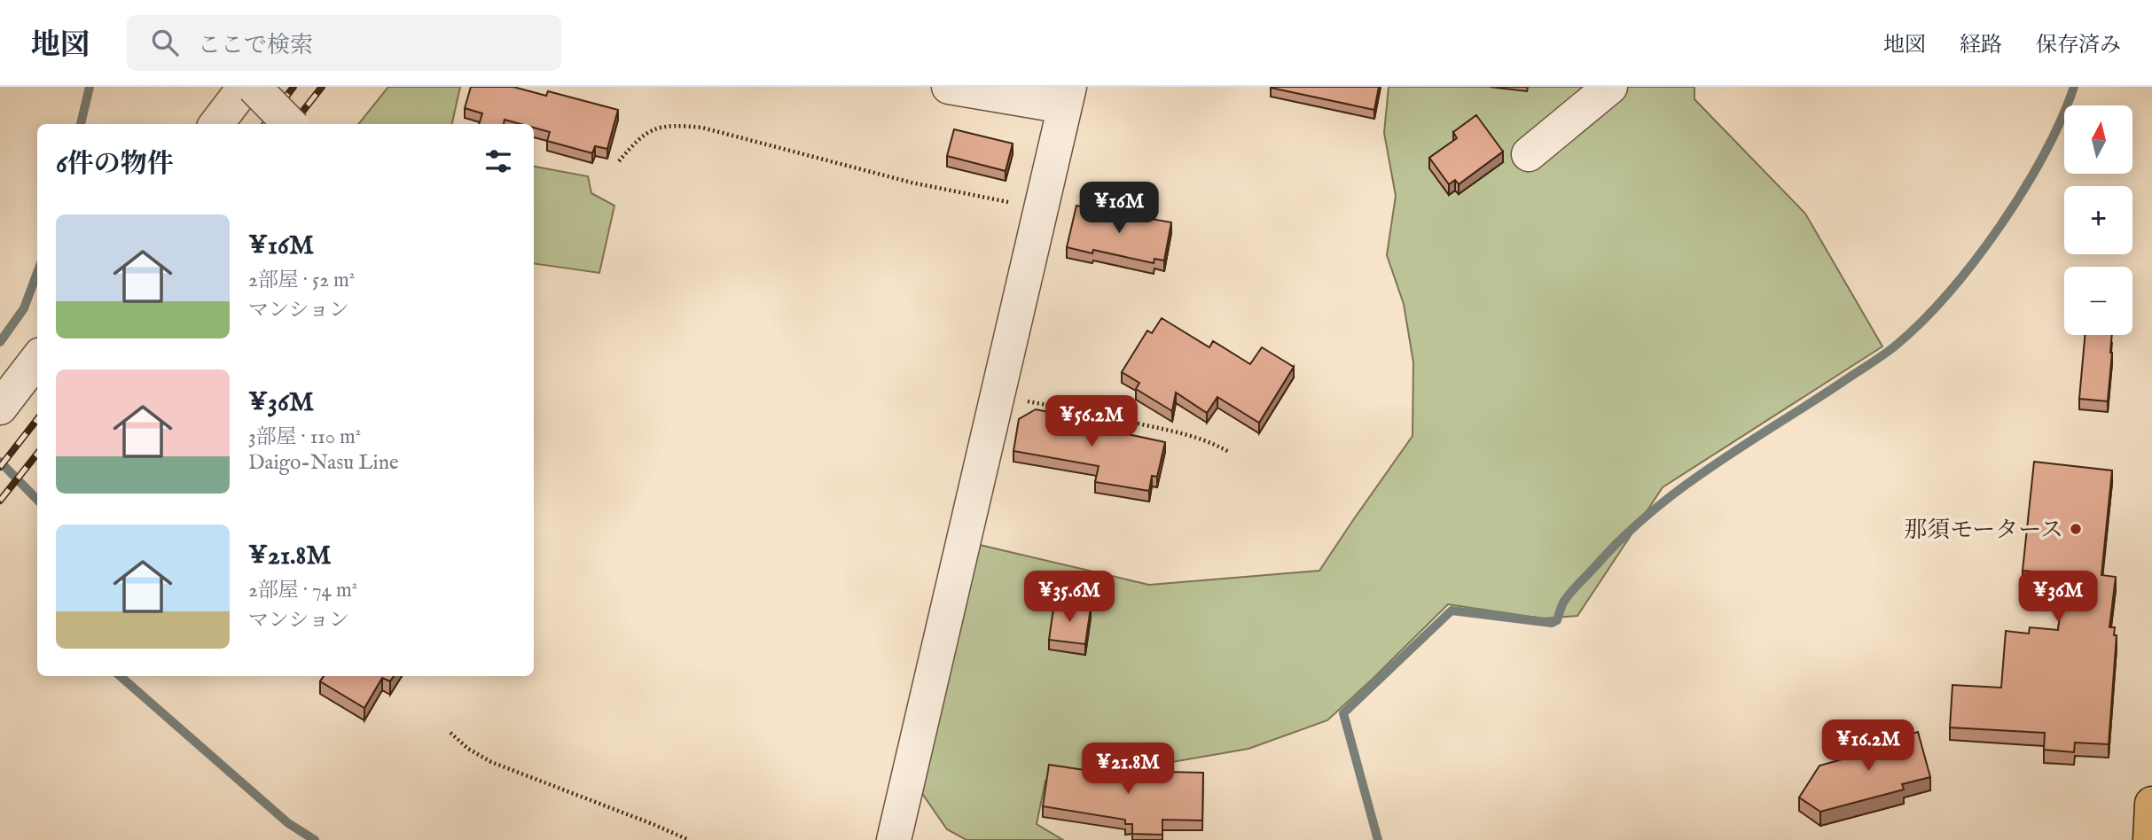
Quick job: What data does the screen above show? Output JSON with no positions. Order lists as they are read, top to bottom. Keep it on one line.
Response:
{"places":["那須モータース"],"north":"top","page":{"header":"地図","search":"ここで検索","nav":["地図","経路","保存済み"],"map_buttons":["+","−"],"heading":"6件の物件","price":["¥16M","¥56.2M","¥35.6M","¥36M","¥16.2M","¥21.8M"],"list":[{"name":"¥16M","note":"2部屋 · 52 m² · マンション"},{"name":"¥36M","note":"3部屋 · 110 m² · Daigo-Nasu Line"},{"name":"¥21.8M","note":"2部屋 · 74 m² · マンション"}]}}
